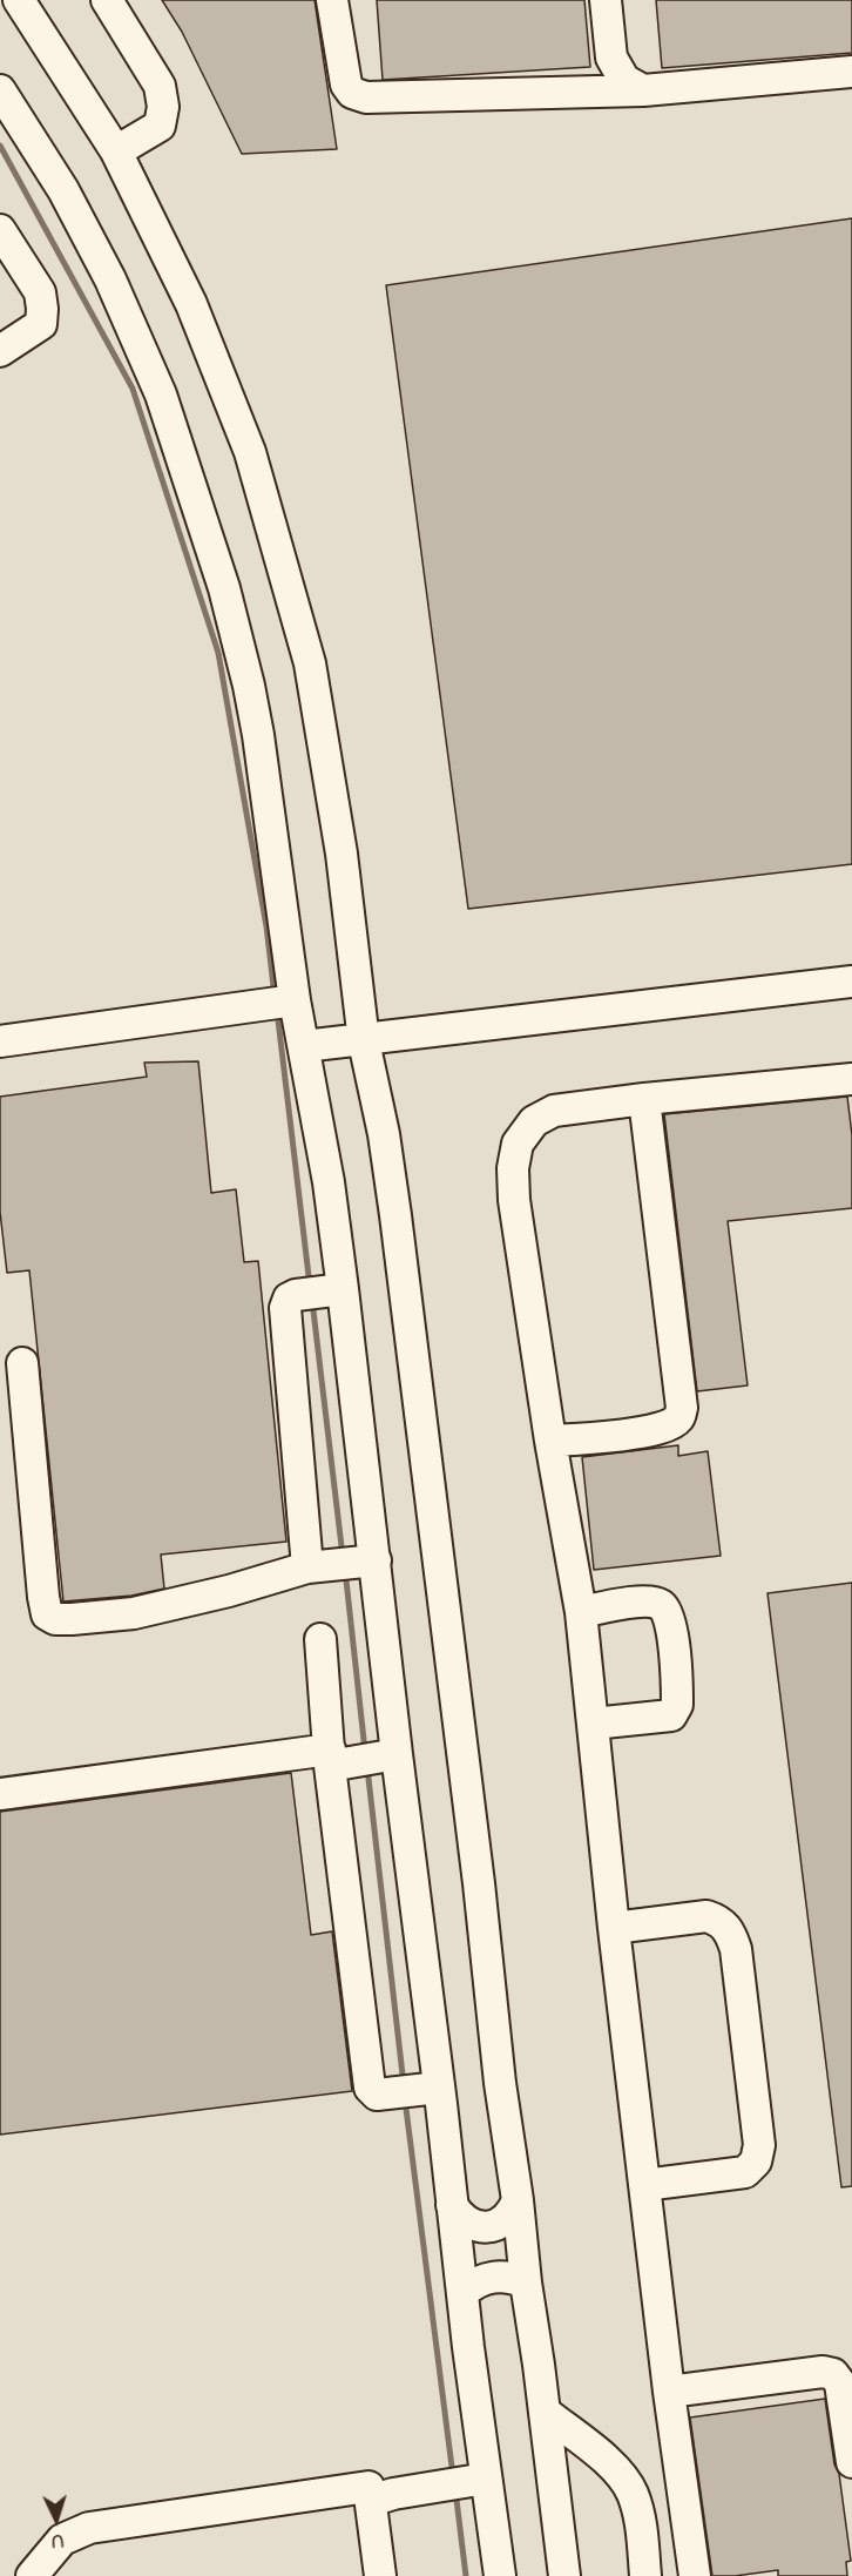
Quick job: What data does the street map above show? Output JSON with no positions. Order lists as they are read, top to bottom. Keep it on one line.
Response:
{"north":"bottom"}
